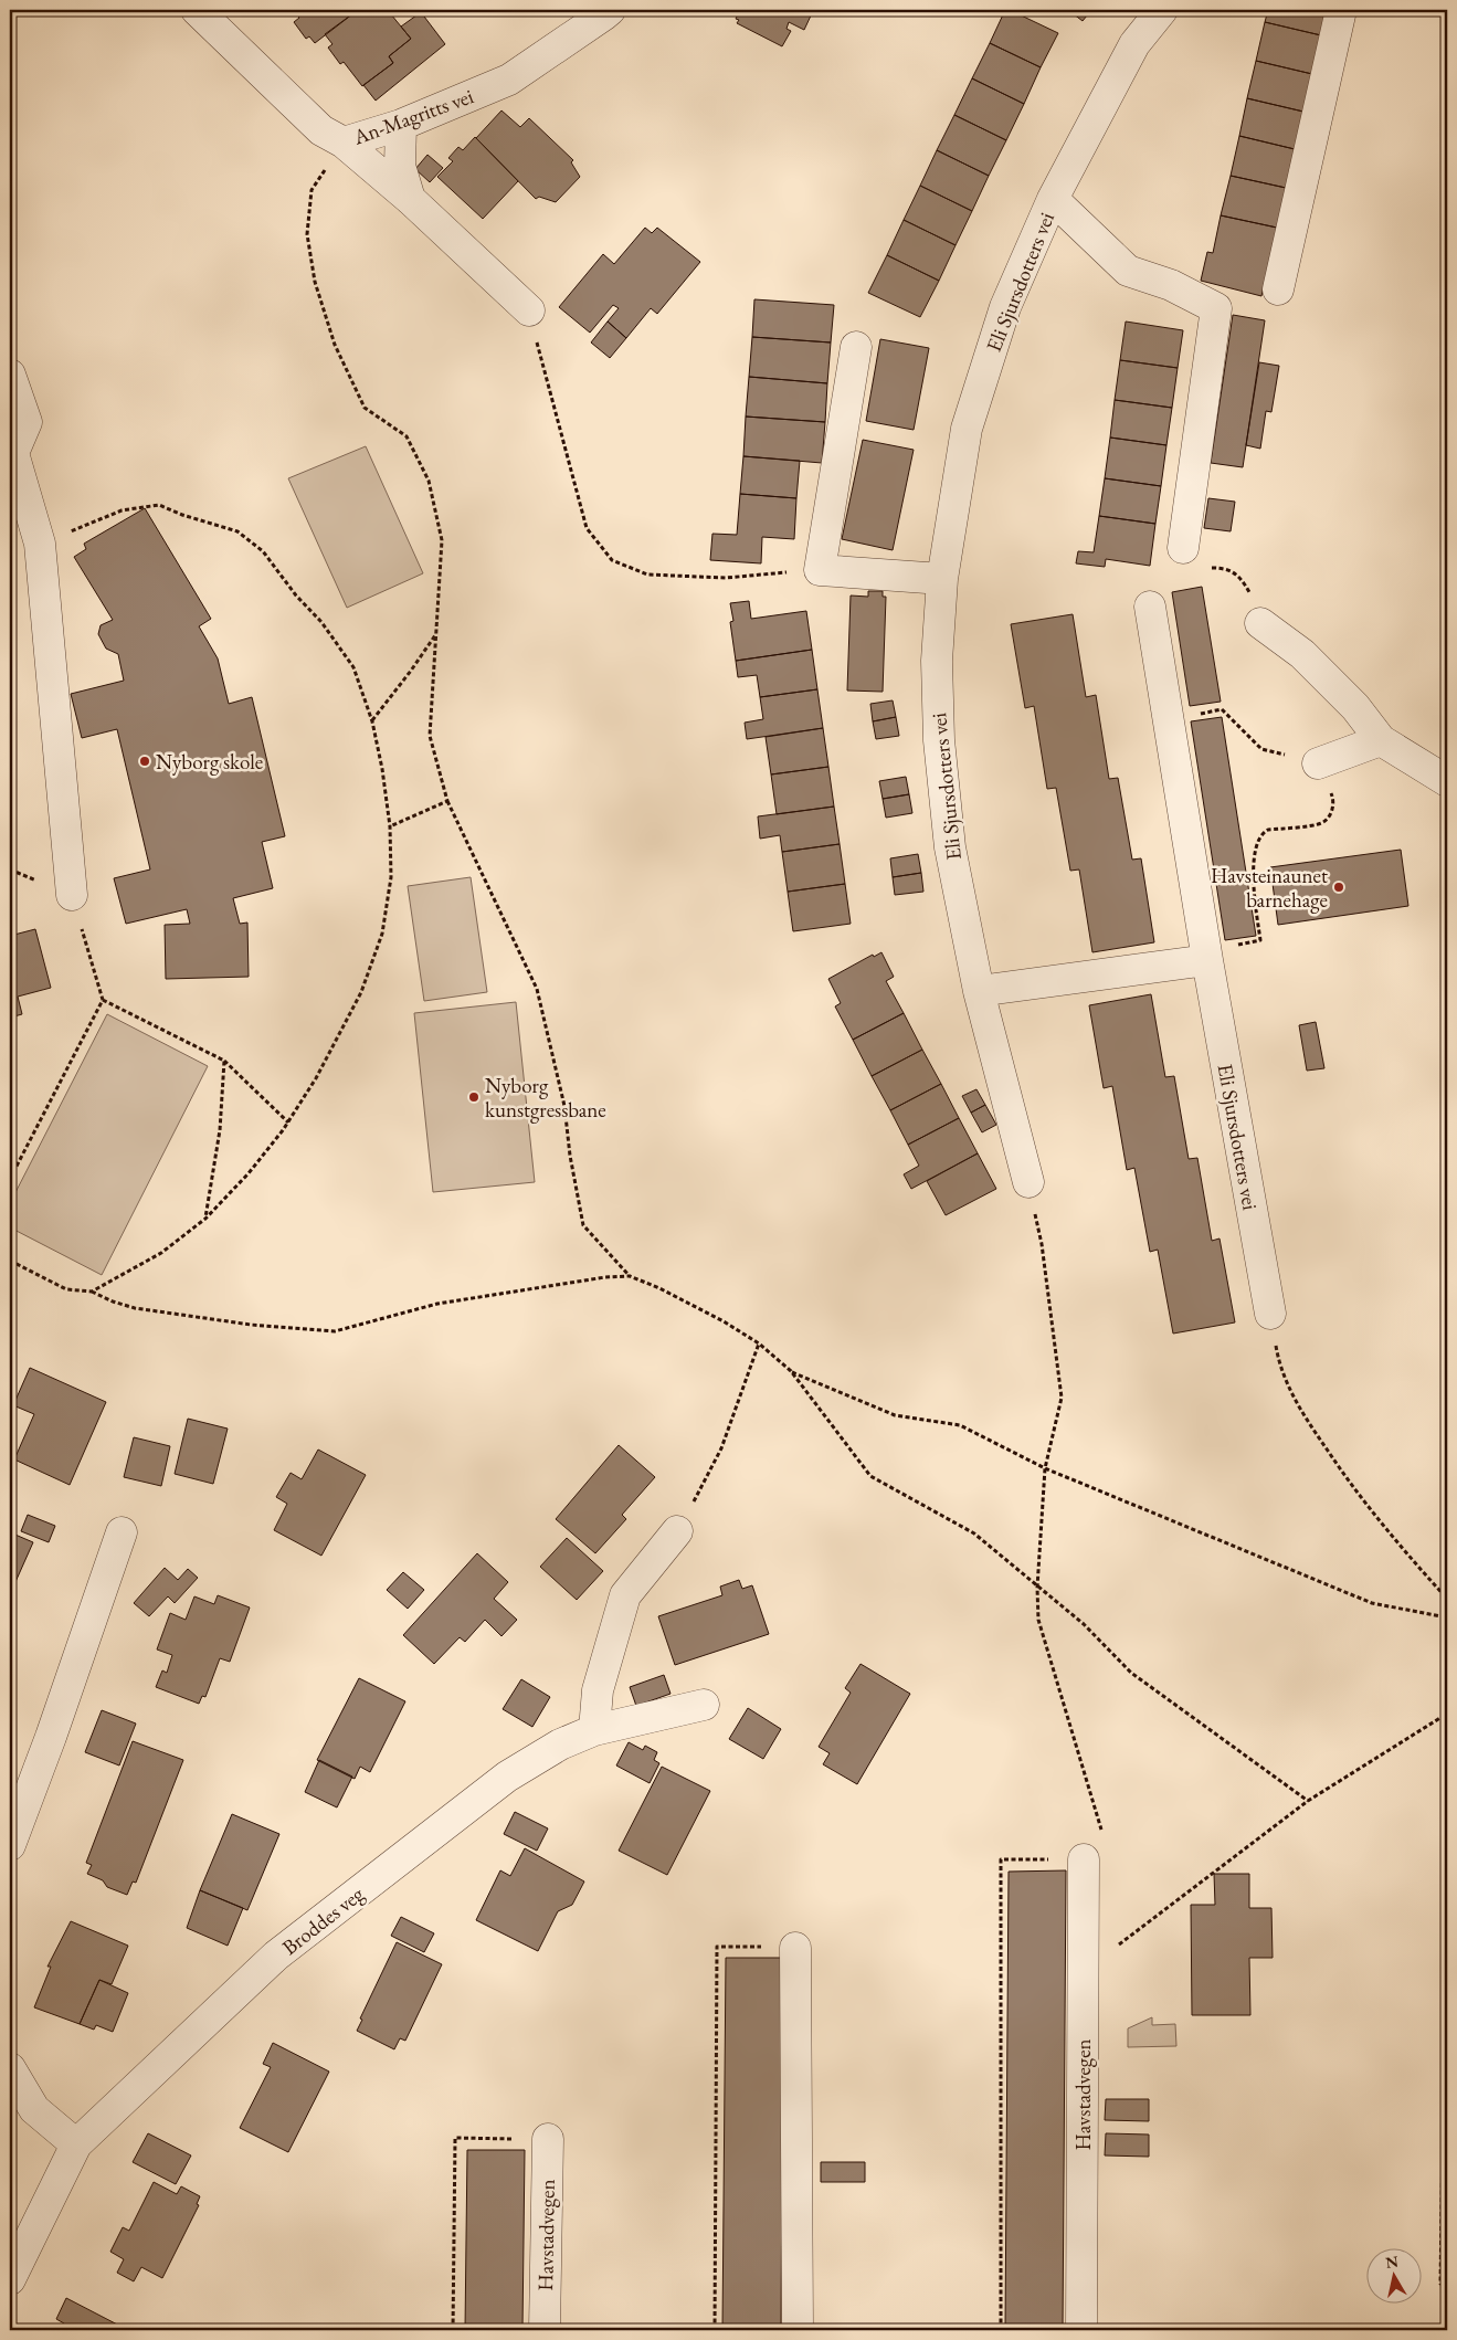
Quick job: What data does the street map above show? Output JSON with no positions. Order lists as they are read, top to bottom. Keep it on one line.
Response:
{"streets":{"street":["An-Magritts vei","Eli Sjursdotters vei","Broddes veg","Havstadvegen"]},"places":["Nyborg skole","Havsteinaunet barnehage","Nyborg kunstgressbane"],"north":"top"}
